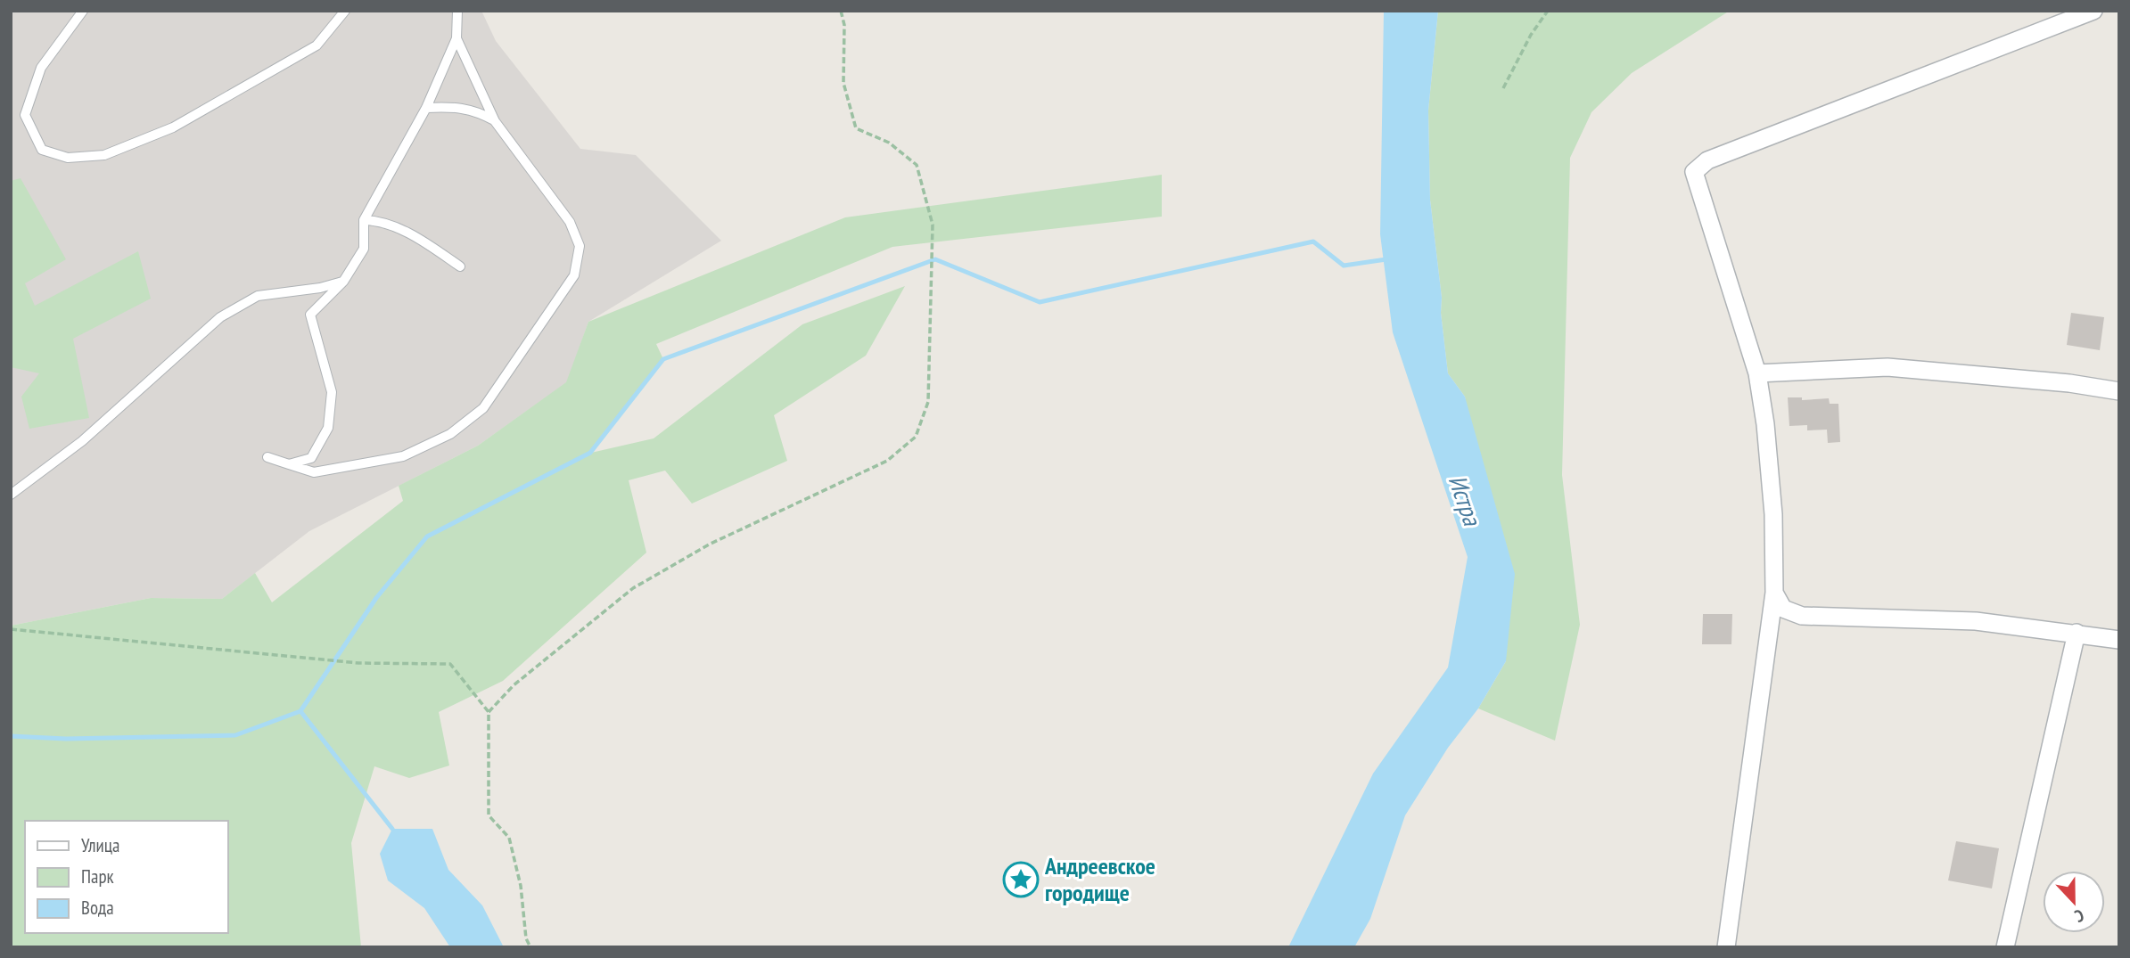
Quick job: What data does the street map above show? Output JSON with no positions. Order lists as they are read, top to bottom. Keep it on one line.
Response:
{"water":["Истра"],"places":{"place":["Андреевское городище"]},"legend":["Улица","Парк","Вода"],"north":"bottom"}
